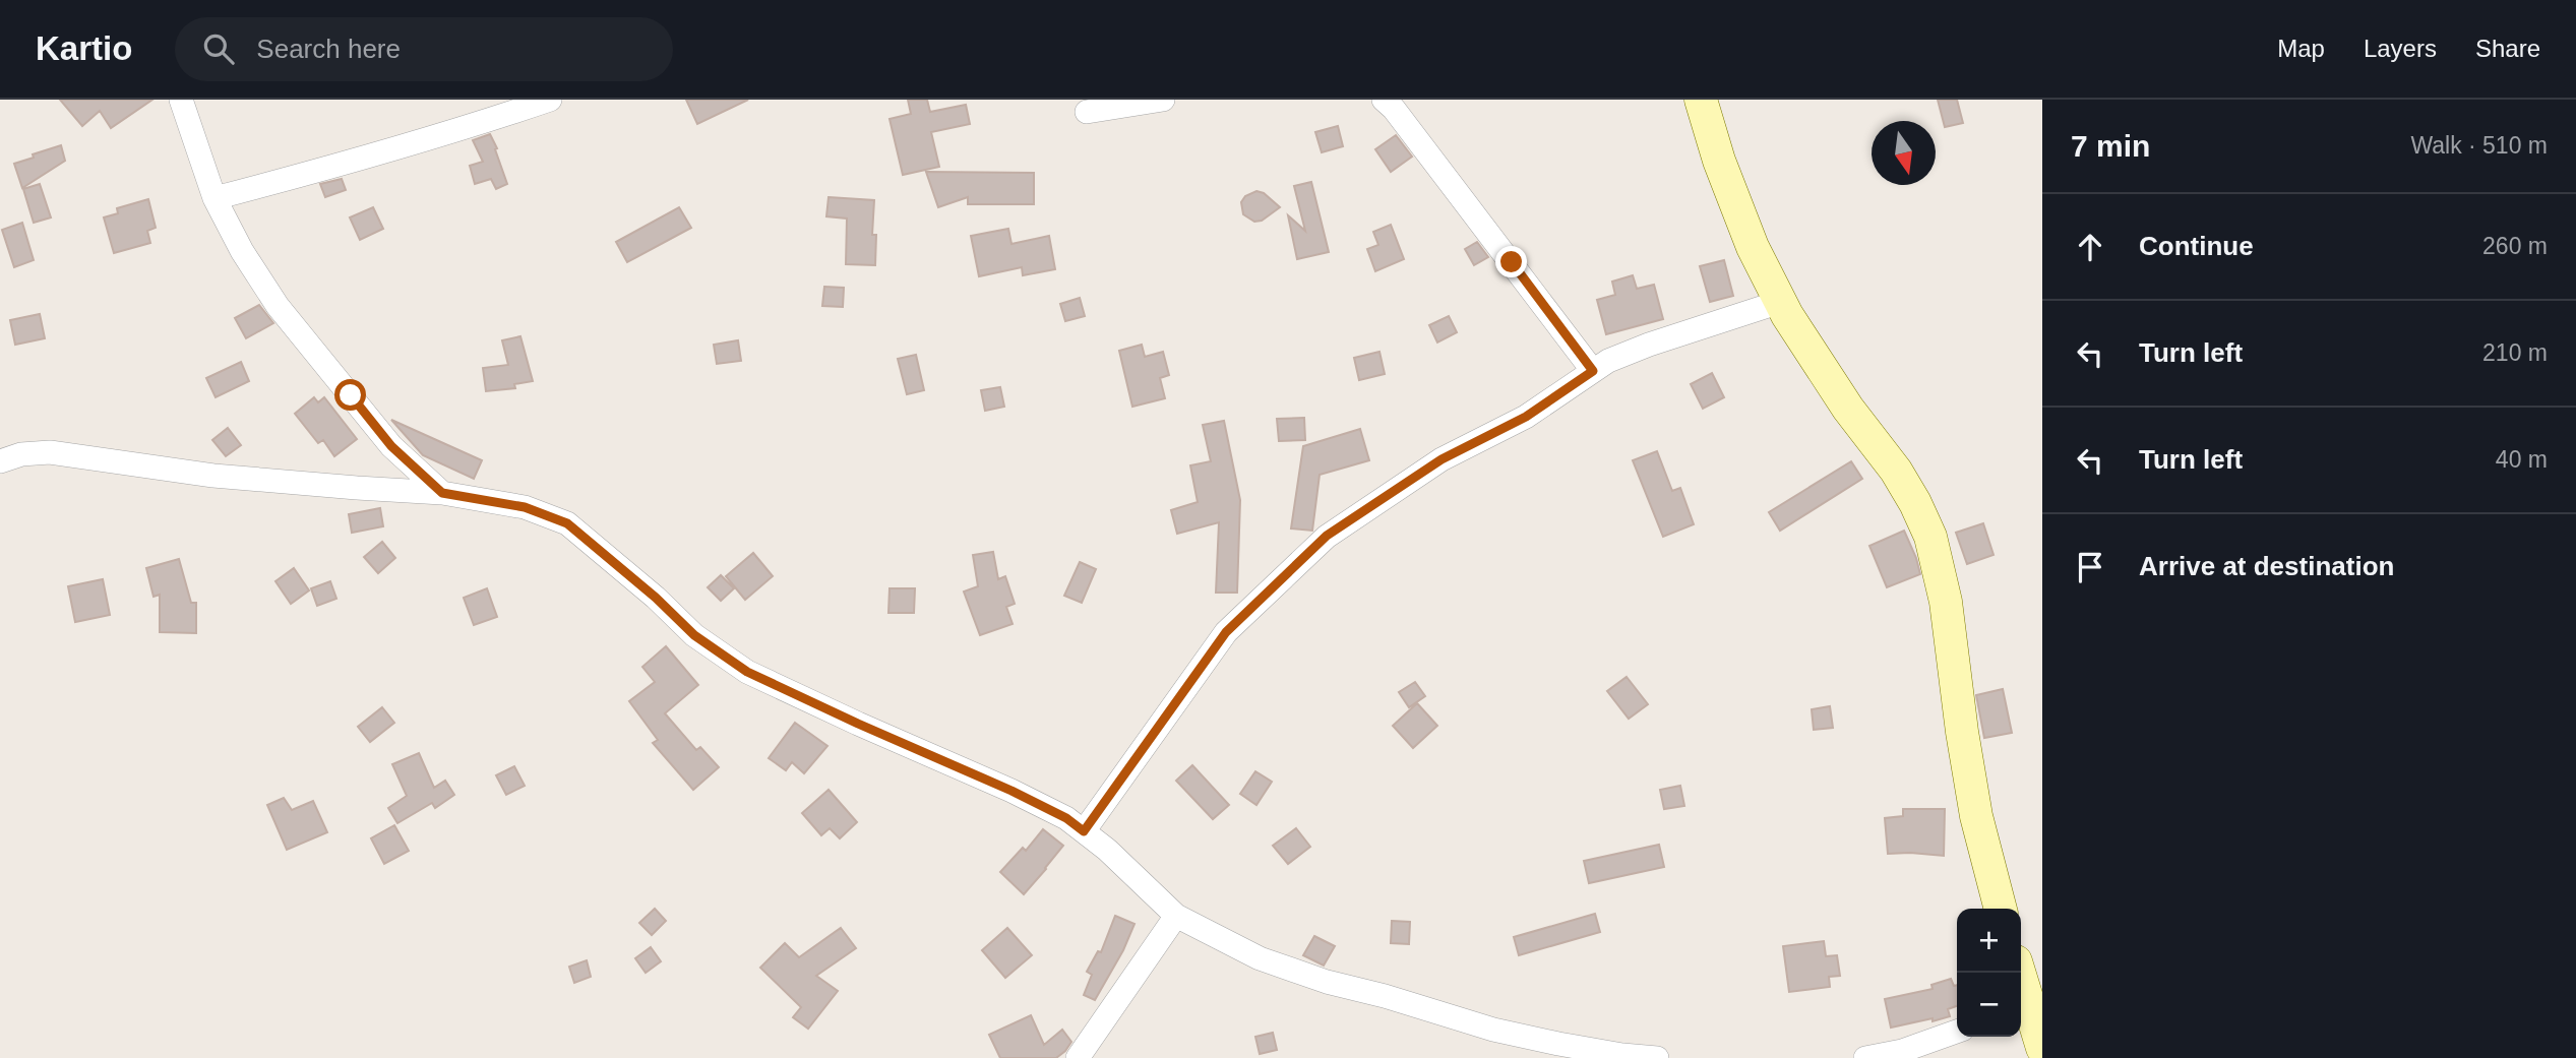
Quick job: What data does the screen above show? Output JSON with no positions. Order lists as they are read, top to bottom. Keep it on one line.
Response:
{"north":"bottom","page":{"header":"Kartio","search":"Search here","nav":["Map","Layers","Share"],"heading":["7 min","Walk · 510 m"],"list":[["Continue","260 m"],["Turn left","210 m"],["Turn left","40 m"],"Arrive at destination"],"map_buttons":["+","−"]}}
